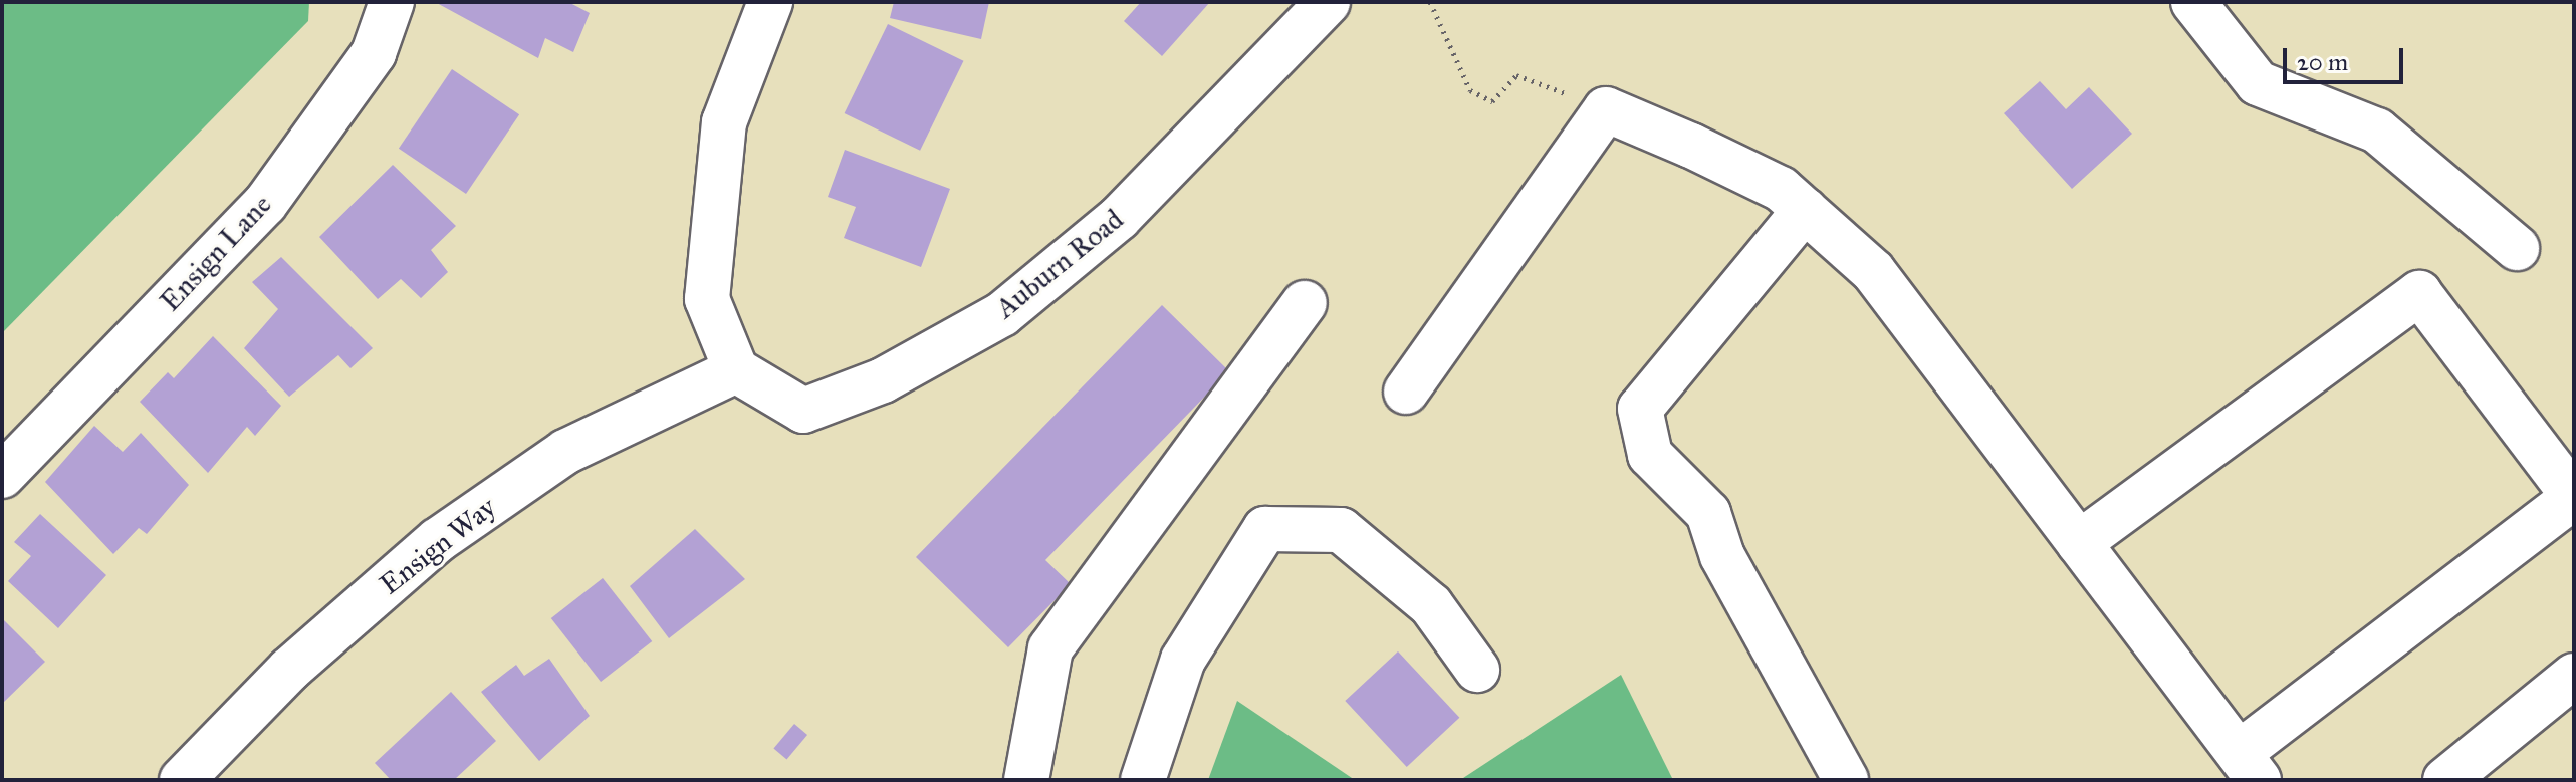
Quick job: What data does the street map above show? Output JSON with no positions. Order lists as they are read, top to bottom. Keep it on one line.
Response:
{"streets":{"street":["Ensign Lane","Auburn Road","Ensign Way"]},"crossings":[["Auburn Road","Ensign Way"]],"scale_bar":"20 m"}
